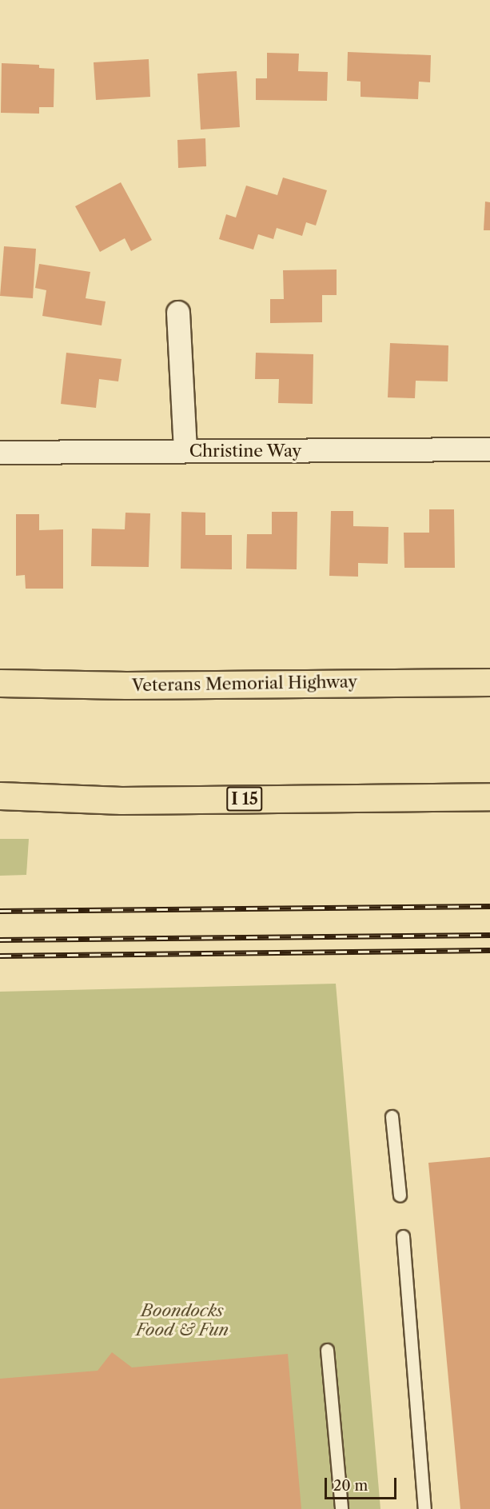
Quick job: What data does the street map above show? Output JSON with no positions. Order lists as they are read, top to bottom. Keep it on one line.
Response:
{"streets":{"highway":["Veterans Memorial Highway","I 15"],"street":["Christine Way"]},"parks":["Boondocks Food & Fun"],"scale_bar":"20 m"}
